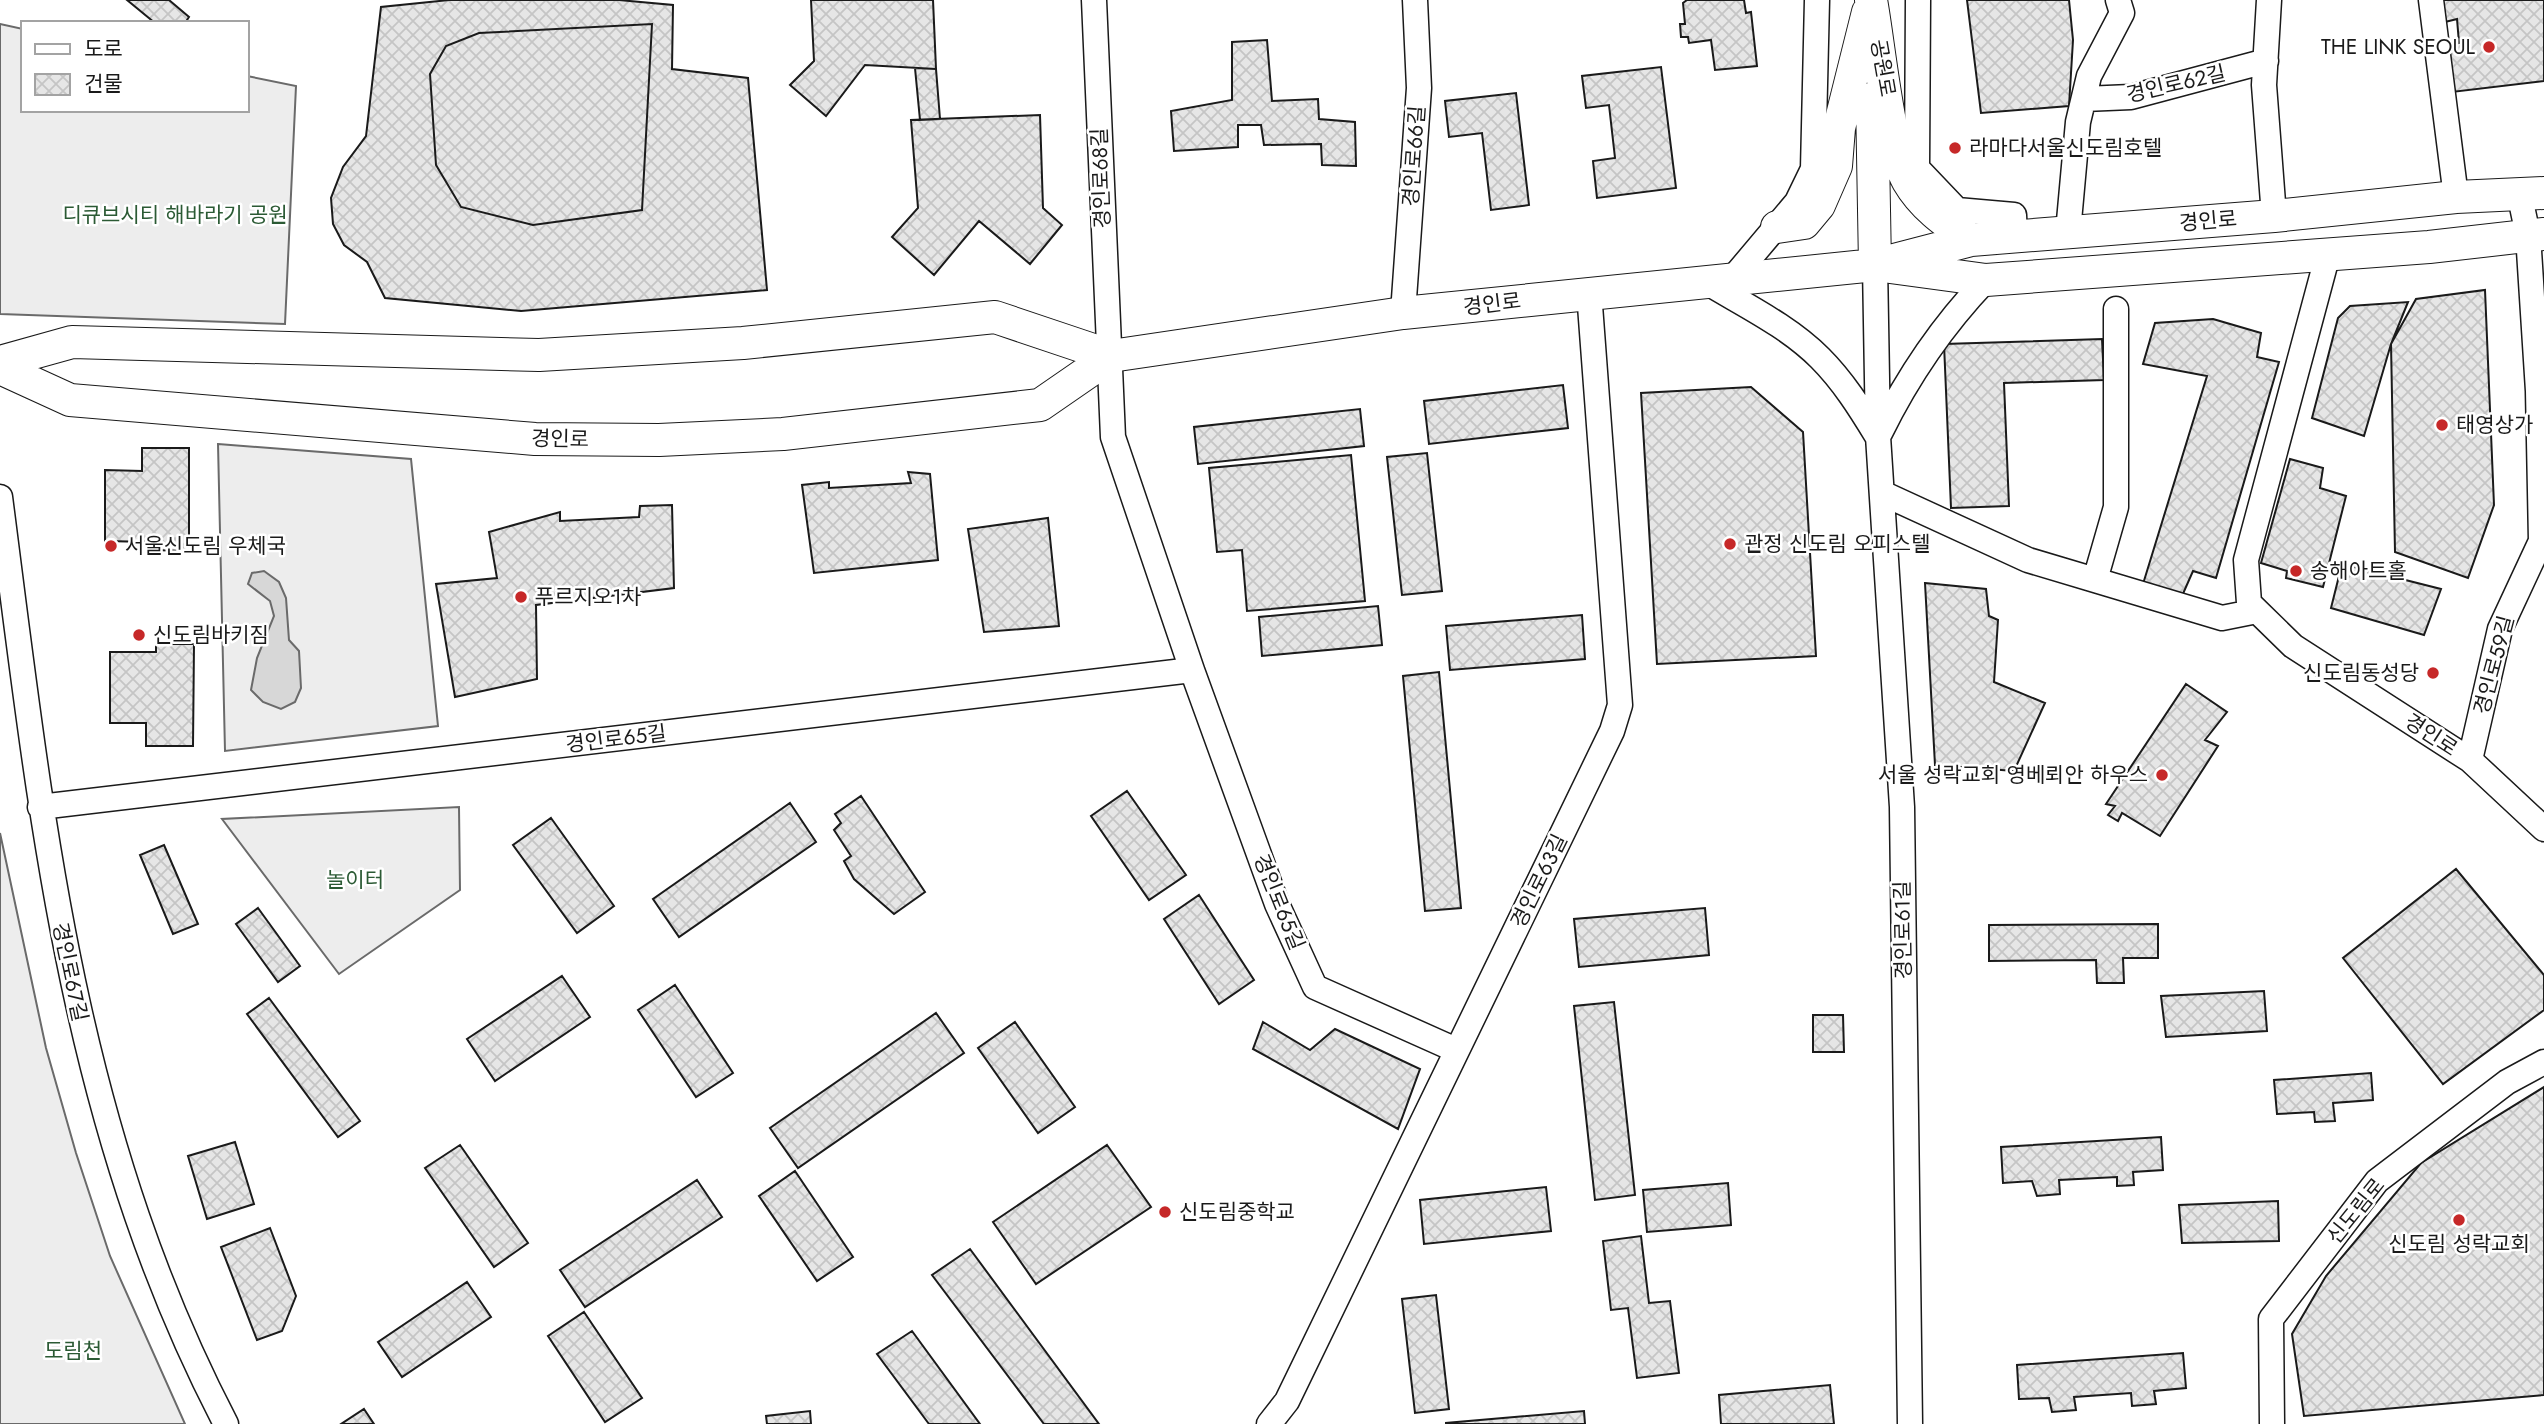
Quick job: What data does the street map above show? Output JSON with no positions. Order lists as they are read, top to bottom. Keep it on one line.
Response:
{"streets":{"main road":["공원로","경인로"],"street":["경인로62길","경인로66길","경인로68길","경인로59길","경인로65길","경인로63길","경인로61길","경인로67길","신도림로"]},"crossings":[["공원로","경인로"],["경인로66길","경인로"],["경인로68길","경인로"],["경인로68길","경인로65길"],["경인로","경인로59길"],["경인로","경인로65길"],["경인로","경인로63길"],["경인로","경인로61길"],["경인로65길","경인로63길"],["경인로65길","경인로67길"]],"parks":["디큐브시티 해바라기 공원","놀이터","도림천"],"places":["THE LINK SEOUL","라마다서울신도림호텔","태영상가","관정 신도림 오피스텔","서울신도림 우체국","송해아트홀","푸르지오1차","신도림바키짐","신도림동성당","서울 성락교회 영베뢰안 하우스","신도림중학교","신도림 성락교회"],"legend":["도로","건물"]}
